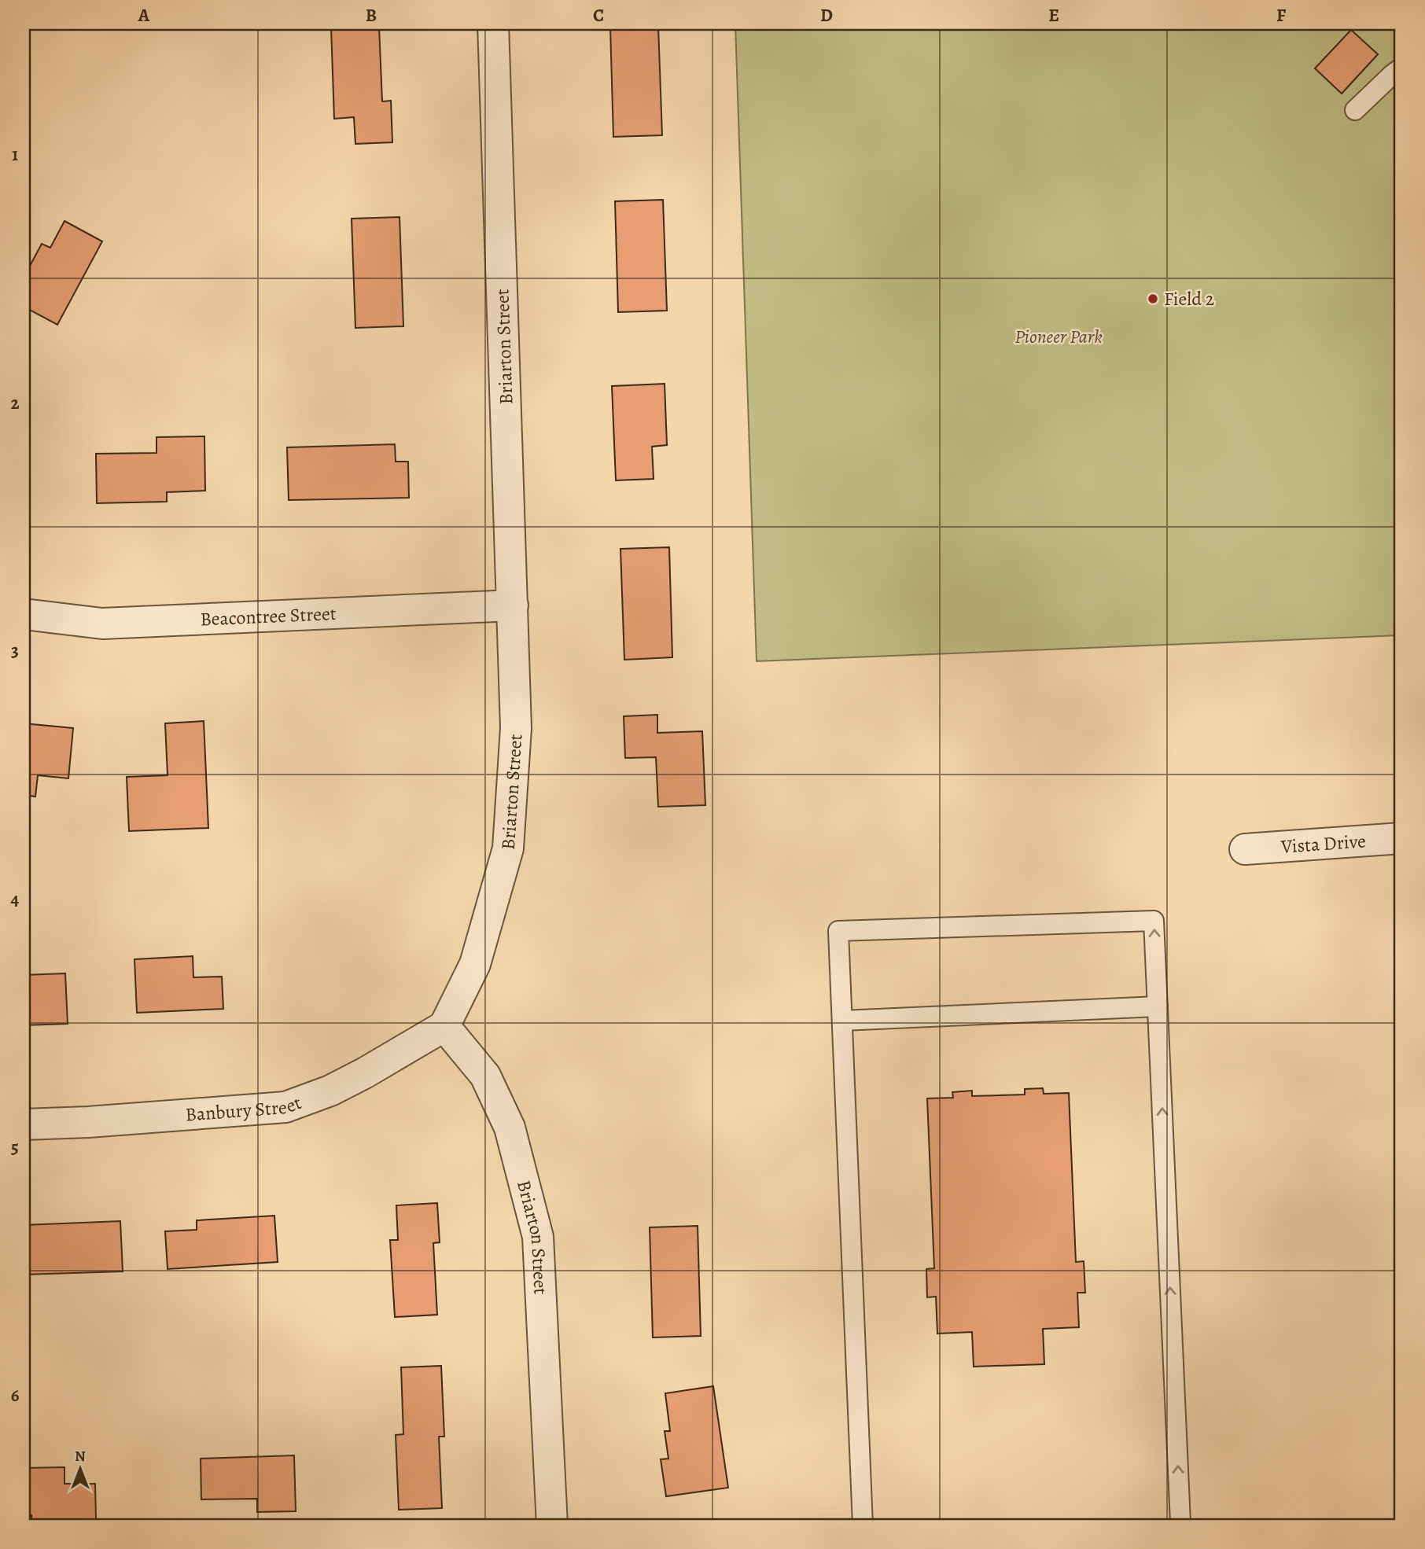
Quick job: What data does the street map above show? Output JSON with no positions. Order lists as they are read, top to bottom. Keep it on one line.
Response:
{"streets":{"street":["Briarton Street","Beacontree Street","Vista Drive","Banbury Street"]},"crossings":[["Briarton Street","Beacontree Street"],["Briarton Street","Banbury Street"]],"parks":["Pioneer Park"],"places":["Field 2"],"north":"top","grid":{"columns":["A","B","C","D","E","F"],"rows":["1","2","3","4","5","6"]}}
